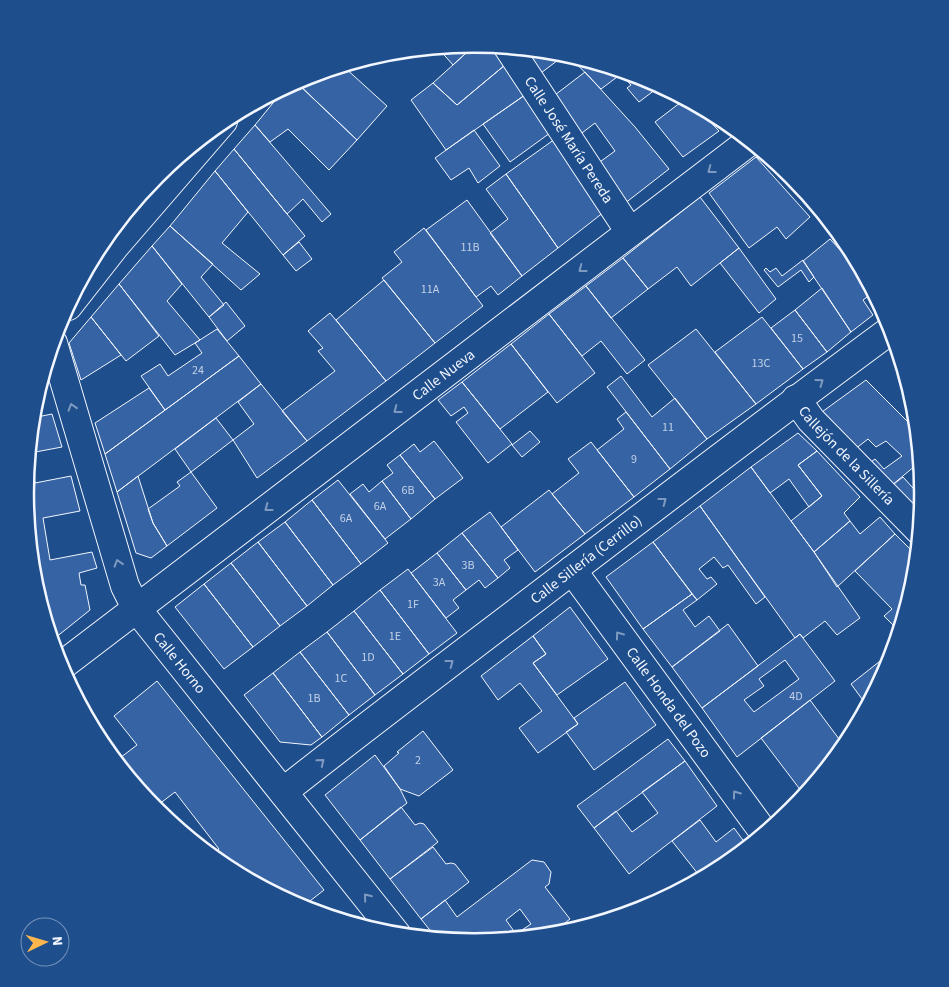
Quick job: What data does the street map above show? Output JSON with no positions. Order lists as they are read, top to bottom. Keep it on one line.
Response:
{"streets":{"street":["Calle José María Pereda","Calle Nueva","Callejón de la Sillería","Calle Sillería (Cerrillo)","Calle Horno","Calle Honda del Pozo"]},"crossings":[["Calle José María Pereda","Calle Nueva"],["Calle Nueva","Calle Horno"],["Callejón de la Sillería","Calle Sillería (Cerrillo)"],["Calle Sillería (Cerrillo)","Calle Horno"],["Calle Sillería (Cerrillo)","Calle Honda del Pozo"]],"one_way":["Calle Nueva","Calle Sillería (Cerrillo)","Calle Horno","Calle Honda del Pozo"],"house_numbers":["11B","11A","15","13C","24","11","9","6B","6A","6A","3B","3A","1F","1E","1D","1C","4D","1B","2"],"north":"right"}
